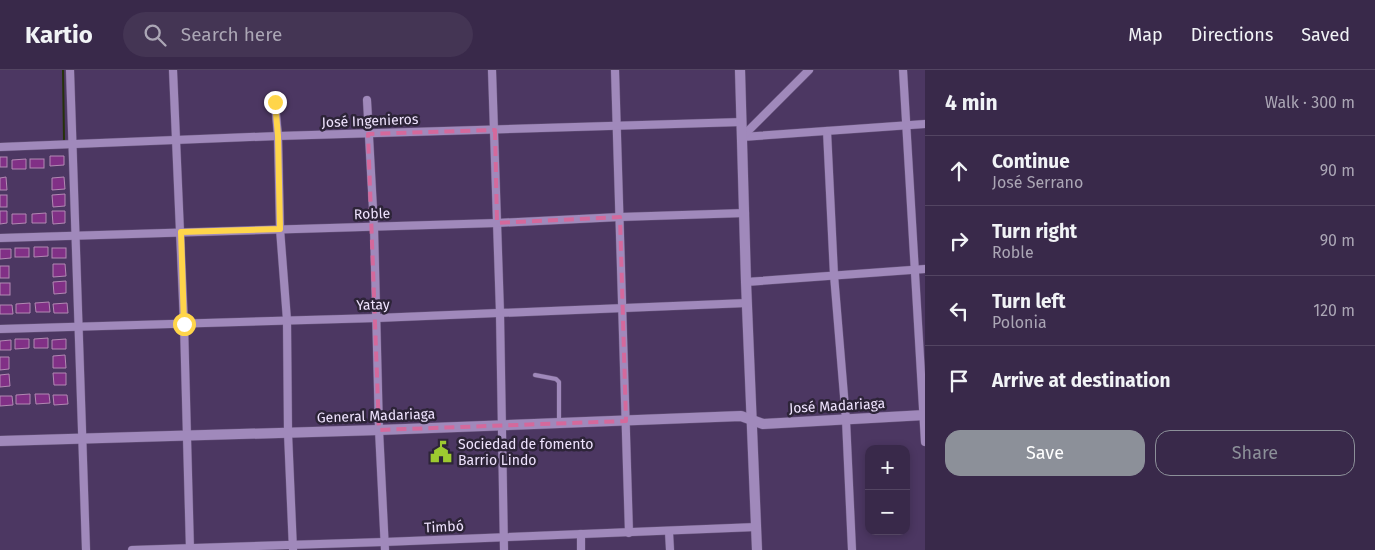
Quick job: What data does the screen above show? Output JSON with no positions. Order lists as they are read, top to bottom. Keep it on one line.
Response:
{"streets":{"street":["José Ingenieros","Roble","Yatay","José Madariaga","General Madariaga","Timbó"]},"crossings":[["José Madariaga","General Madariaga"]],"places":{"public building":["Sociedad de fomento Barrio Lindo"]},"page":{"header":"Kartio","search":"Search here","nav":["Map","Directions","Saved"],"heading":["4 min","Walk · 300 m"],"list":[["Continue","José Serrano","90 m"],["Turn right","Roble","90 m"],["Turn left","Polonia","120 m"],"Arrive at destination"],"buttons":["Save","Share"],"map_buttons":["+","−"]}}
